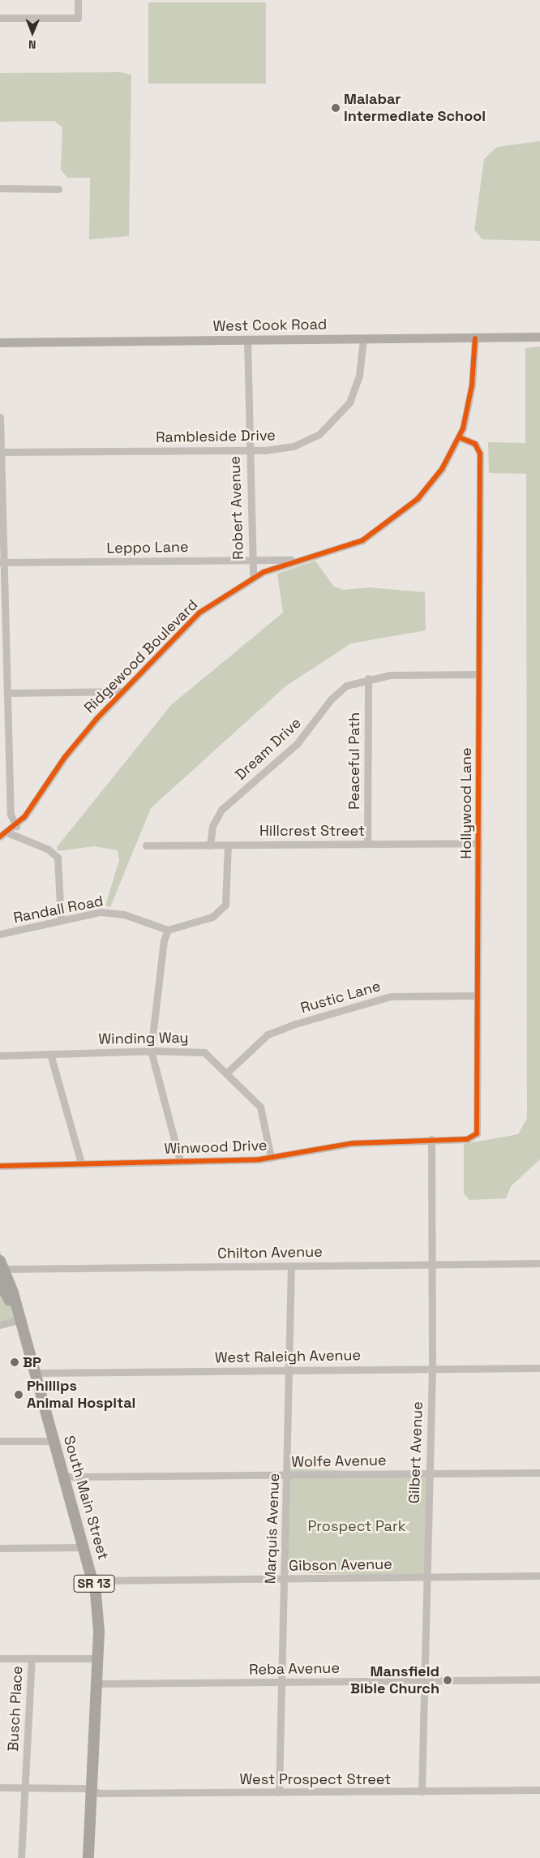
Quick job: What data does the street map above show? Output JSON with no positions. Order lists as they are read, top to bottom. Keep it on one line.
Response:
{"streets":{"highway":["South Main Street","SR 13"],"main road":["West Cook Road"],"street":["Rambleside Drive","Robert Avenue","Leppo Lane","Ridgewood Boulevard","Dream Drive","Peaceful Path","Hollywood Lane","Hillcrest Street","Randall Road","Rustic Lane","Winding Way","Winwood Drive","Chilton Avenue","West Raleigh Avenue","Gilbert Avenue","Wolfe Avenue","Marquis Avenue","Gibson Avenue","Reba Avenue","Busch Place","West Prospect Street"]},"crossings":[["West Cook Road","Rambleside Drive"],["West Cook Road","Robert Avenue"],["West Cook Road","Ridgewood Boulevard"],["Rambleside Drive","Robert Avenue"],["Robert Avenue","Leppo Lane"],["Robert Avenue","Ridgewood Boulevard"],["Leppo Lane","Ridgewood Boulevard"],["Ridgewood Boulevard","Hollywood Lane"],["Dream Drive","Peaceful Path"],["Dream Drive","Hollywood Lane"],["Dream Drive","Hillcrest Street"],["Peaceful Path","Hillcrest Street"],["Hollywood Lane","Hillcrest Street"],["Hollywood Lane","Rustic Lane"],["Hollywood Lane","Winwood Drive"],["Hollywood Lane","Gilbert Avenue"],["Rustic Lane","Winding Way"],["Winding Way","Winwood Drive"],["Winwood Drive","Gilbert Avenue"],["Chilton Avenue","Gilbert Avenue"],["Chilton Avenue","South Main Street"],["Chilton Avenue","Marquis Avenue"],["West Raleigh Avenue","Gilbert Avenue"],["West Raleigh Avenue","South Main Street"],["West Raleigh Avenue","Marquis Avenue"],["Gilbert Avenue","Wolfe Avenue"],["Gilbert Avenue","Gibson Avenue"],["Gilbert Avenue","Reba Avenue"],["Gilbert Avenue","West Prospect Street"],["Wolfe Avenue","South Main Street"],["Wolfe Avenue","Marquis Avenue"],["South Main Street","Gibson Avenue"],["South Main Street","Reba Avenue"],["South Main Street","West Prospect Street"],["Marquis Avenue","Gibson Avenue"],["Marquis Avenue","Reba Avenue"],["Marquis Avenue","West Prospect Street"],["Busch Place","West Prospect Street"]],"parks":["Prospect Park"],"places":["Malabar Intermediate School","BP","Phillips Animal Hospital","Mansfield Bible Church"],"north":"bottom"}
